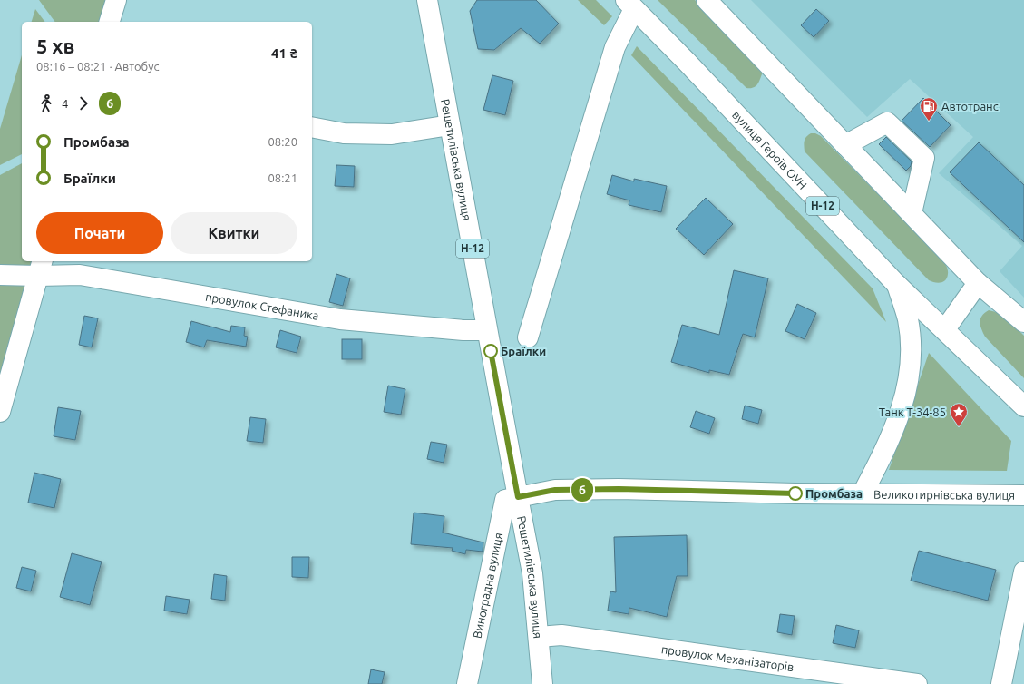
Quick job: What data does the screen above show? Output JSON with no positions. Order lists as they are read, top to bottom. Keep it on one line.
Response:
{"streets":{"main road":["вулиця Героїв ОУН","Решетилівська вулиця","Н-12","провулок Стефаника","Великотирнівська вулиця","Виноградна вулиця","провулок Механізаторів"]},"crossings":[["Решетилівська вулиця","провулок Стефаника"],["Решетилівська вулиця","Великотирнівська вулиця"],["Решетилівська вулиця","Виноградна вулиця"],["Решетилівська вулиця","провулок Механізаторів"],["Великотирнівська вулиця","Виноградна вулиця"]],"places":{"fuel station":["Автотранс"],"other":["Браїлки","Промбаза"],"place":["Танк Т-34-85"]},"lines":["bus line 6"],"page":{"on_map":"6","heading":["5 хв","08:16 – 08:21 · Автобус","41 ₴"],"legs":["4","6"],"list":[{"name":"Промбаза","value":"08:20"},{"name":"Браїлки","value":"08:21"}],"buttons":["Почати","Квитки"]}}
